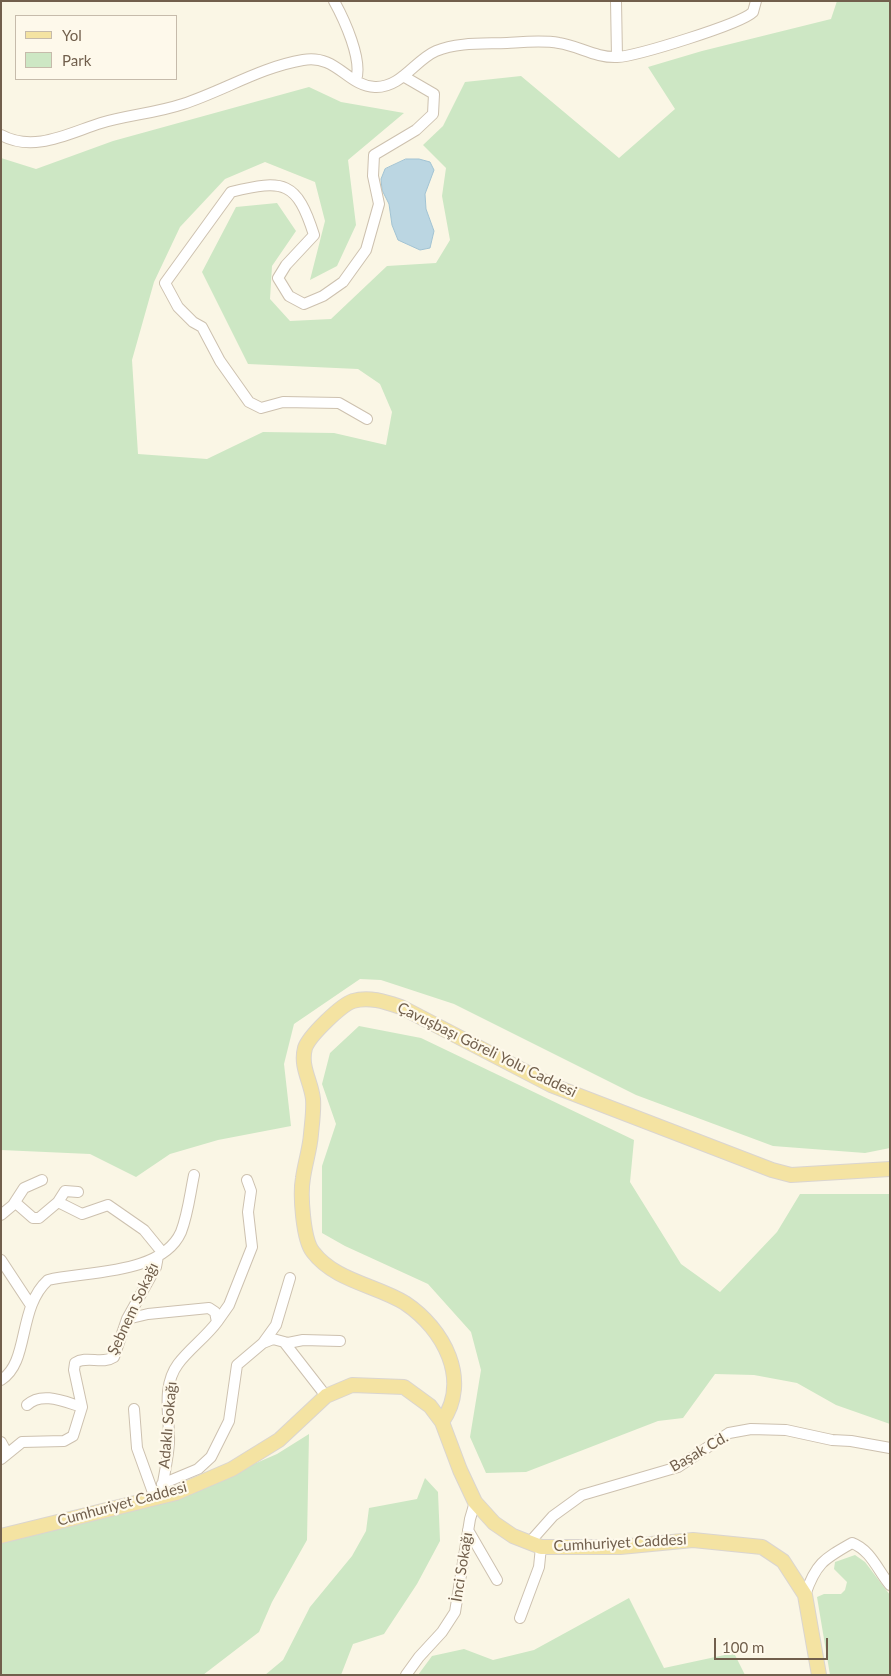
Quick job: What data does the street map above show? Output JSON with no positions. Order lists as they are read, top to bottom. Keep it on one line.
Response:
{"streets":{"main road":["Çavuşbaşı Göreli Yolu Caddesi","Cumhuriyet Caddesi"],"street":["Şebnem Sokağı","Adaklı Sokağı","Başak Cd.","İnci Sokağı"]},"crossings":[["Çavuşbaşı Göreli Yolu Caddesi","Cumhuriyet Caddesi"],["Adaklı Sokağı","Cumhuriyet Caddesi"],["Başak Cd.","Cumhuriyet Caddesi"],["Cumhuriyet Caddesi","İnci Sokağı"]],"legend":["Yol","Park"],"scale_bar":"100 m"}
